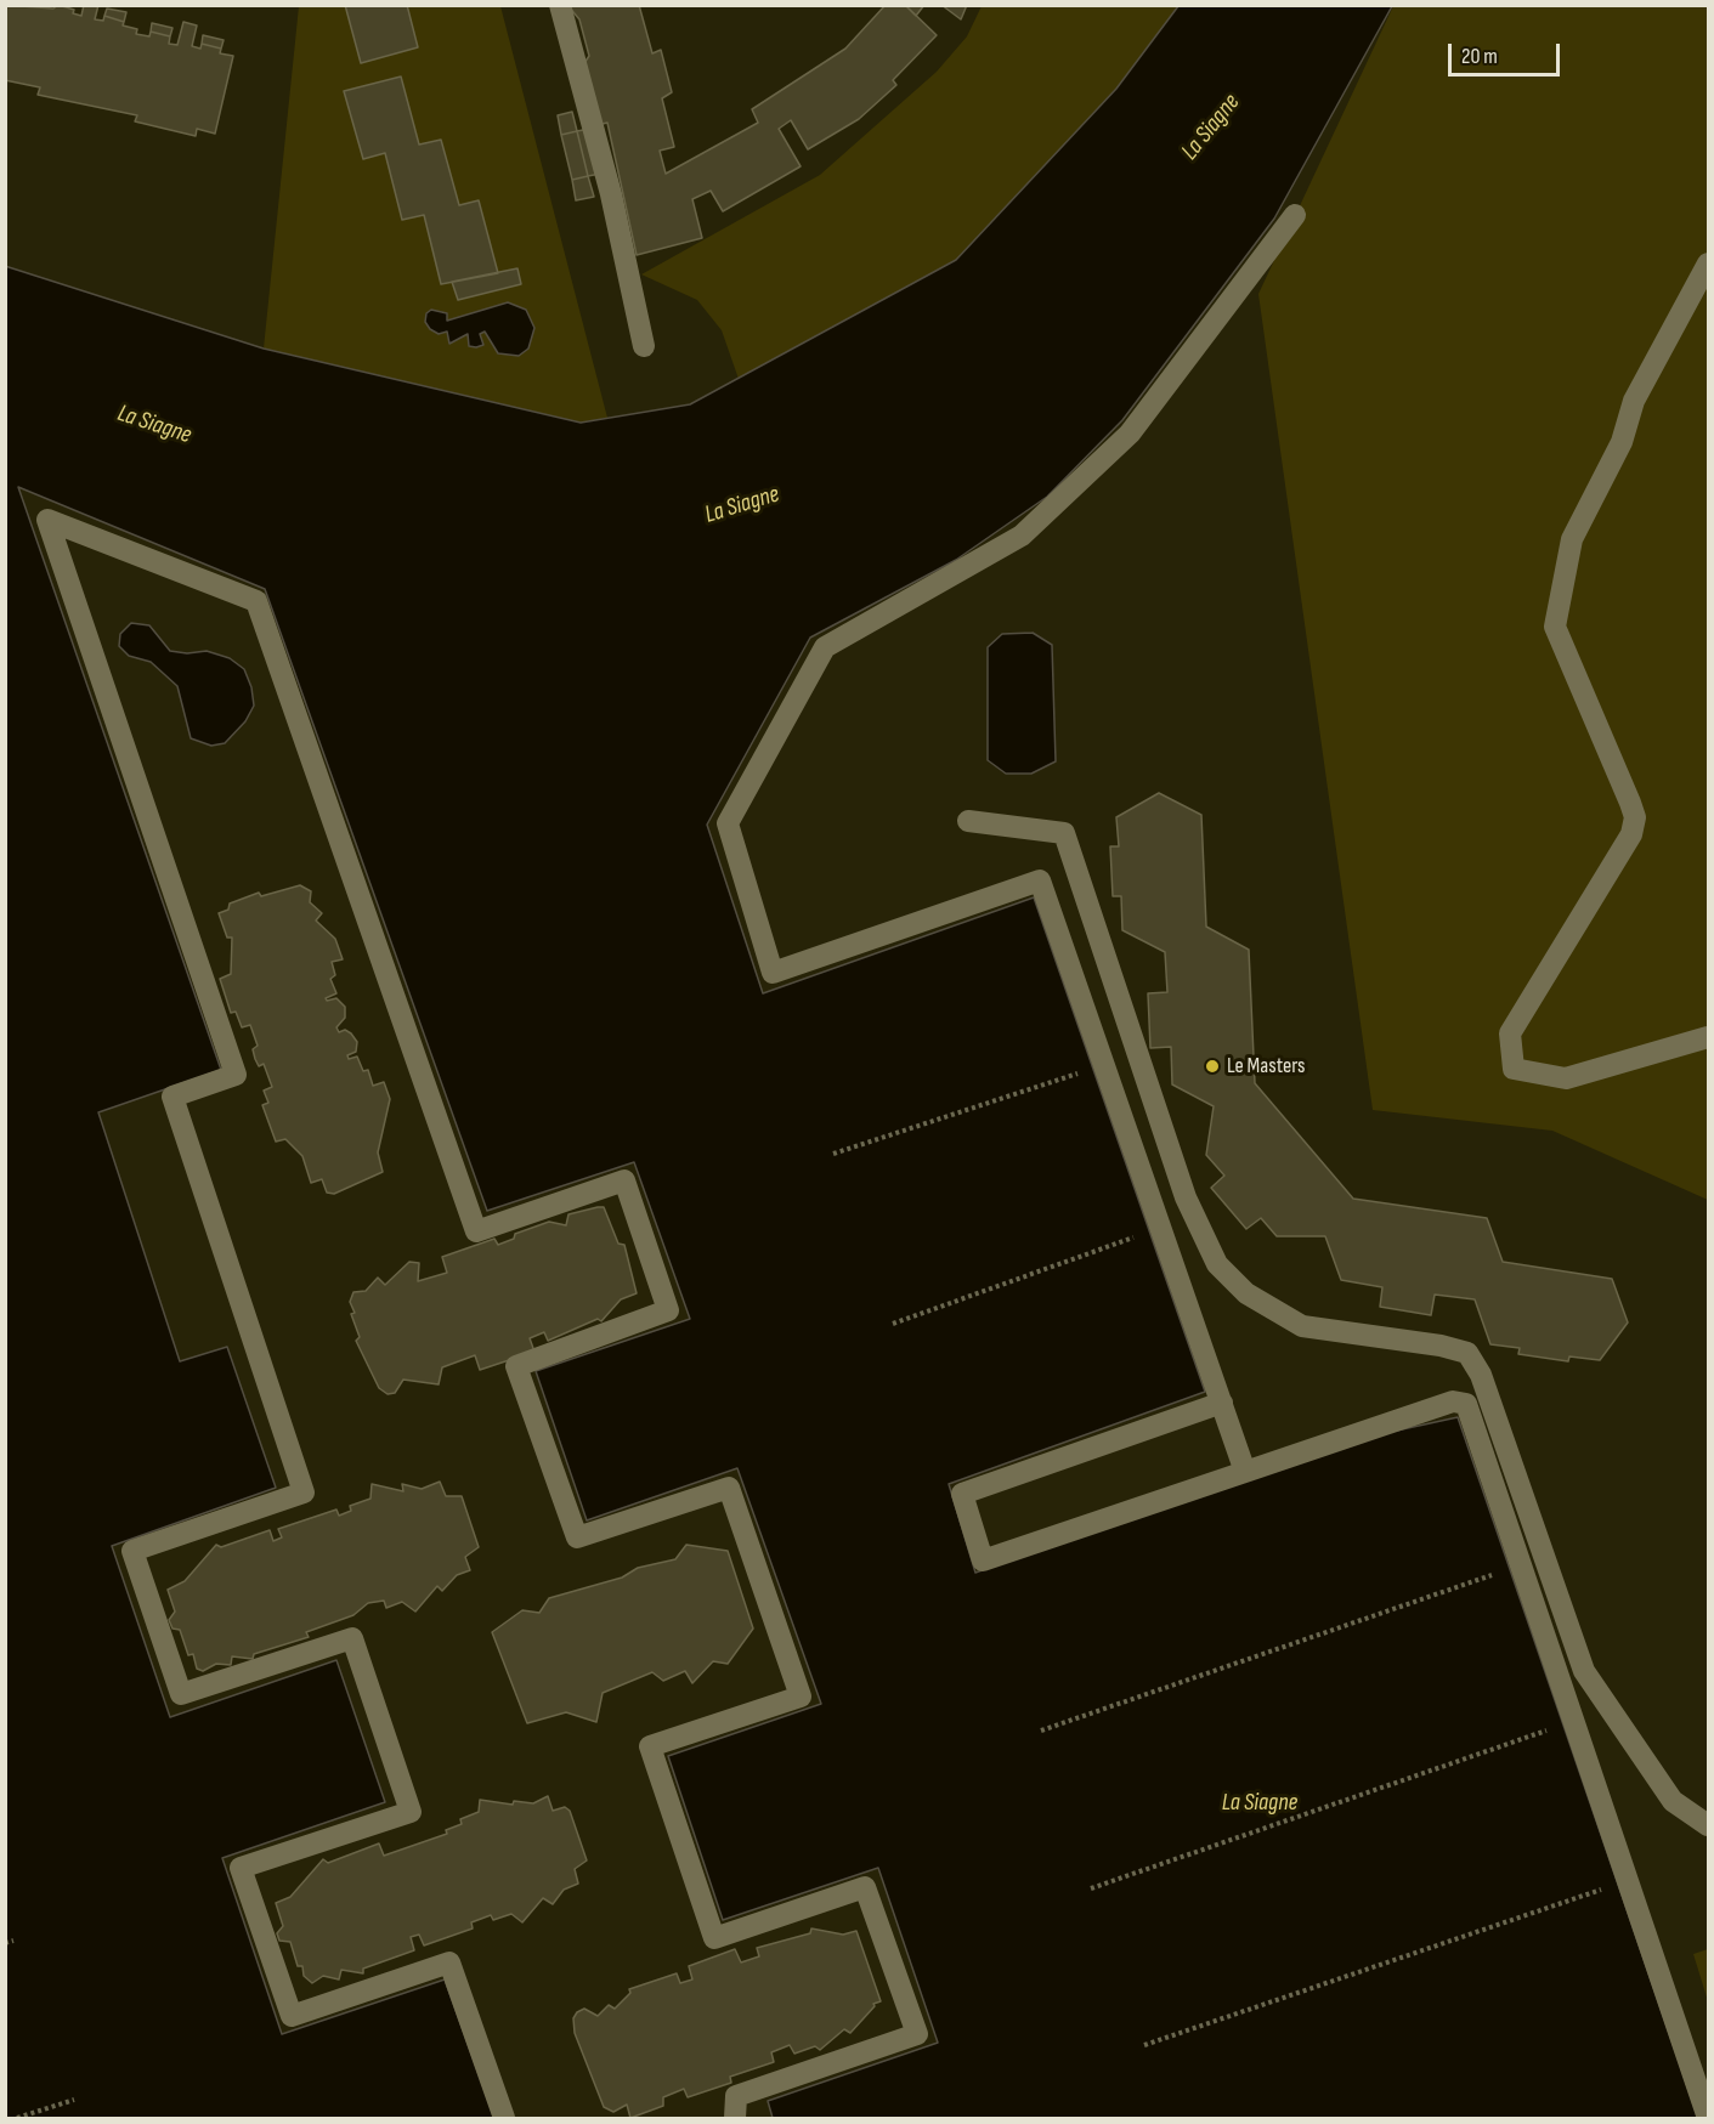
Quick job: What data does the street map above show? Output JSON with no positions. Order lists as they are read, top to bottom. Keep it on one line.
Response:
{"water":["La Siagne"],"places":["Le Masters"],"scale_bar":"20 m"}
